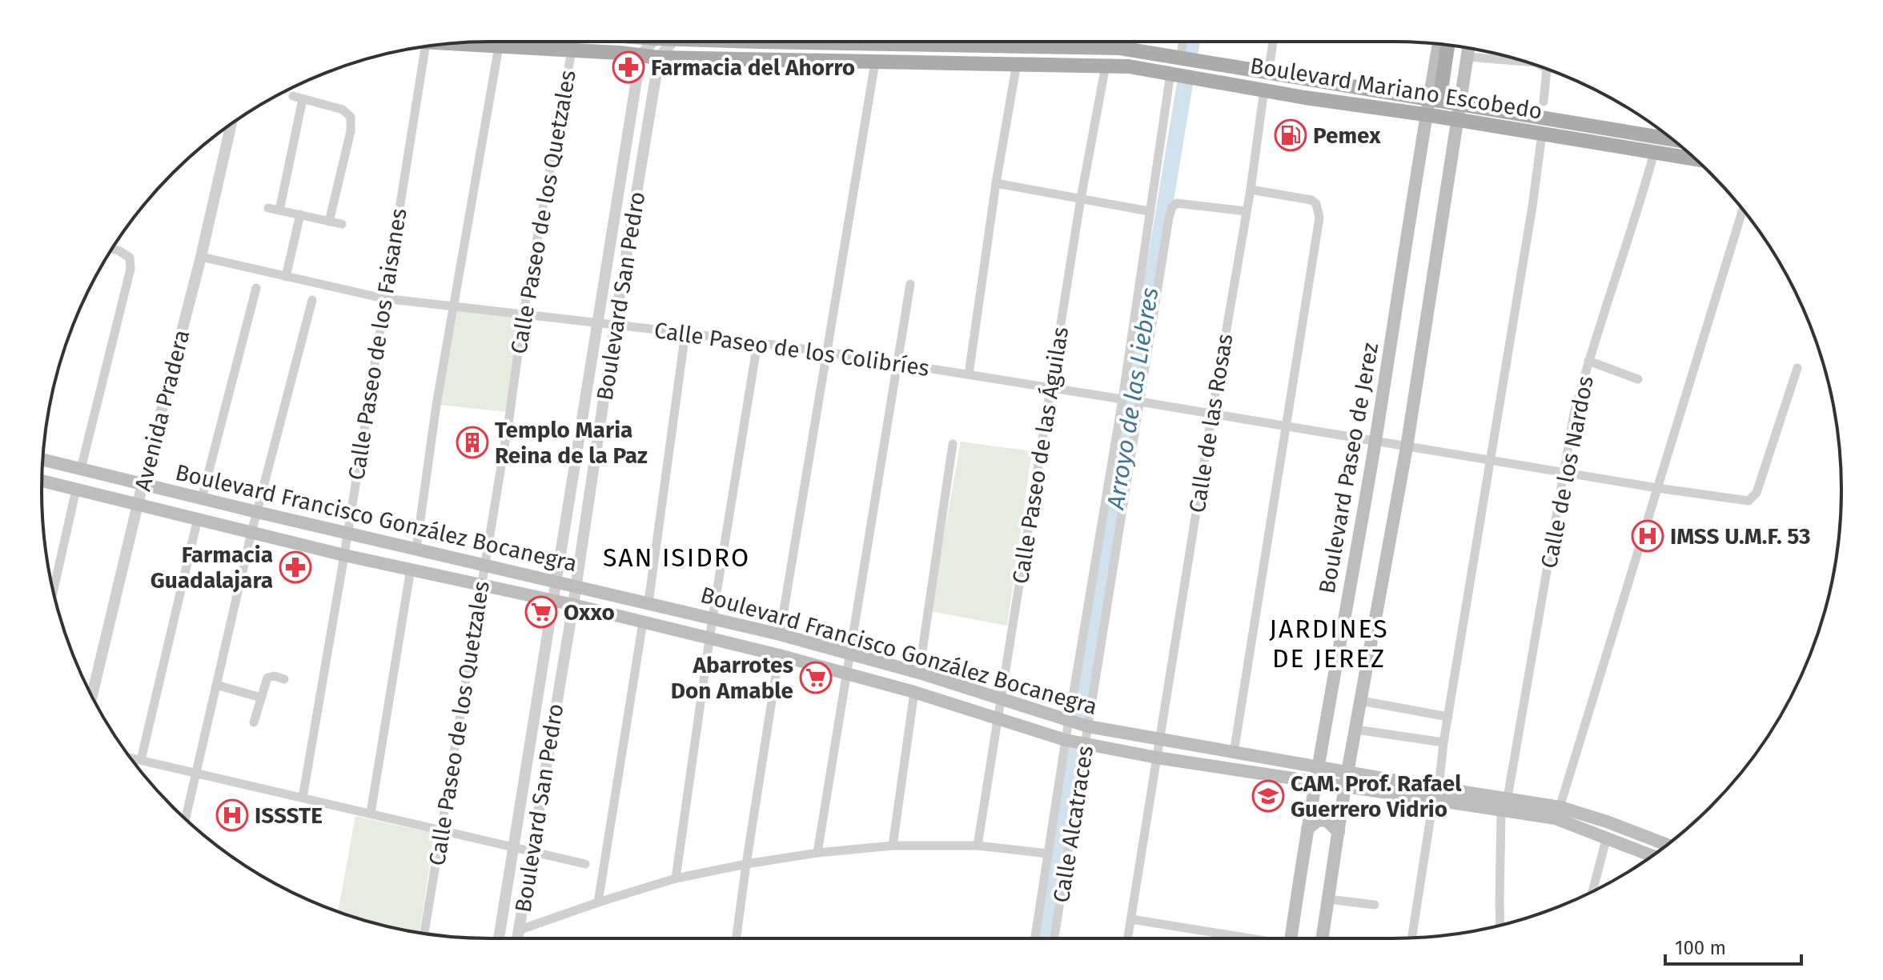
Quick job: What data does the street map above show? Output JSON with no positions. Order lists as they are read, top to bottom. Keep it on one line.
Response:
{"streets":{"main road":["Boulevard Mariano Escobedo","Boulevard Paseo de Jerez","Boulevard Francisco González Bocanegra"],"street":["Calle Paseo de los Quetzales","Boulevard San Pedro","Calle Paseo de los Faisanes","Calle Paseo de los Colibríes","Avenida Pradera","Calle de las Rosas","Calle Paseo de las Águilas","Calle de los Nardos","Calle Alcatraces"]},"crossings":[["Boulevard Mariano Escobedo","Calle Paseo de los Quetzales"],["Boulevard Mariano Escobedo","Boulevard San Pedro"],["Boulevard Mariano Escobedo","Calle de las Rosas"],["Boulevard Mariano Escobedo","Calle Paseo de las Águilas"],["Boulevard Mariano Escobedo","Boulevard Paseo de Jerez"],["Boulevard Mariano Escobedo","Calle de los Nardos"],["Calle Paseo de los Quetzales","Calle Paseo de los Colibríes"],["Calle Paseo de los Quetzales","Boulevard Francisco González Bocanegra"],["Boulevard San Pedro","Calle Paseo de los Colibríes"],["Boulevard San Pedro","Boulevard Francisco González Bocanegra"],["Calle Paseo de los Faisanes","Calle Paseo de los Colibríes"],["Calle Paseo de los Faisanes","Boulevard Francisco González Bocanegra"],["Calle Paseo de los Colibríes","Avenida Pradera"],["Calle Paseo de los Colibríes","Calle Paseo de las Águilas"],["Avenida Pradera","Boulevard Francisco González Bocanegra"],["Calle de las Rosas","Boulevard Francisco González Bocanegra"],["Calle de las Rosas","Calle Alcatraces"],["Calle Paseo de las Águilas","Boulevard Francisco González Bocanegra"],["Boulevard Paseo de Jerez","Boulevard Francisco González Bocanegra"],["Calle de los Nardos","Boulevard Francisco González Bocanegra"],["Boulevard Francisco González Bocanegra","Calle Alcatraces"]],"districts":["SAN ISIDRO","JARDINES DE JEREZ"],"water":["Arroyo de las Liebres"],"places":{"pharmacy":["Farmacia del Ahorro","Farmacia Guadalajara"],"fuel station":["Pemex"],"building":["Templo Maria Reina de la Paz"],"hospital":["IMSS U.M.F. 53","ISSSTE"],"supermarket":["Oxxo","Abarrotes Don Amable"],"school or university":["CAM. Prof. Rafael Guerrero Vidrio"]},"scale_bar":"100 m"}
